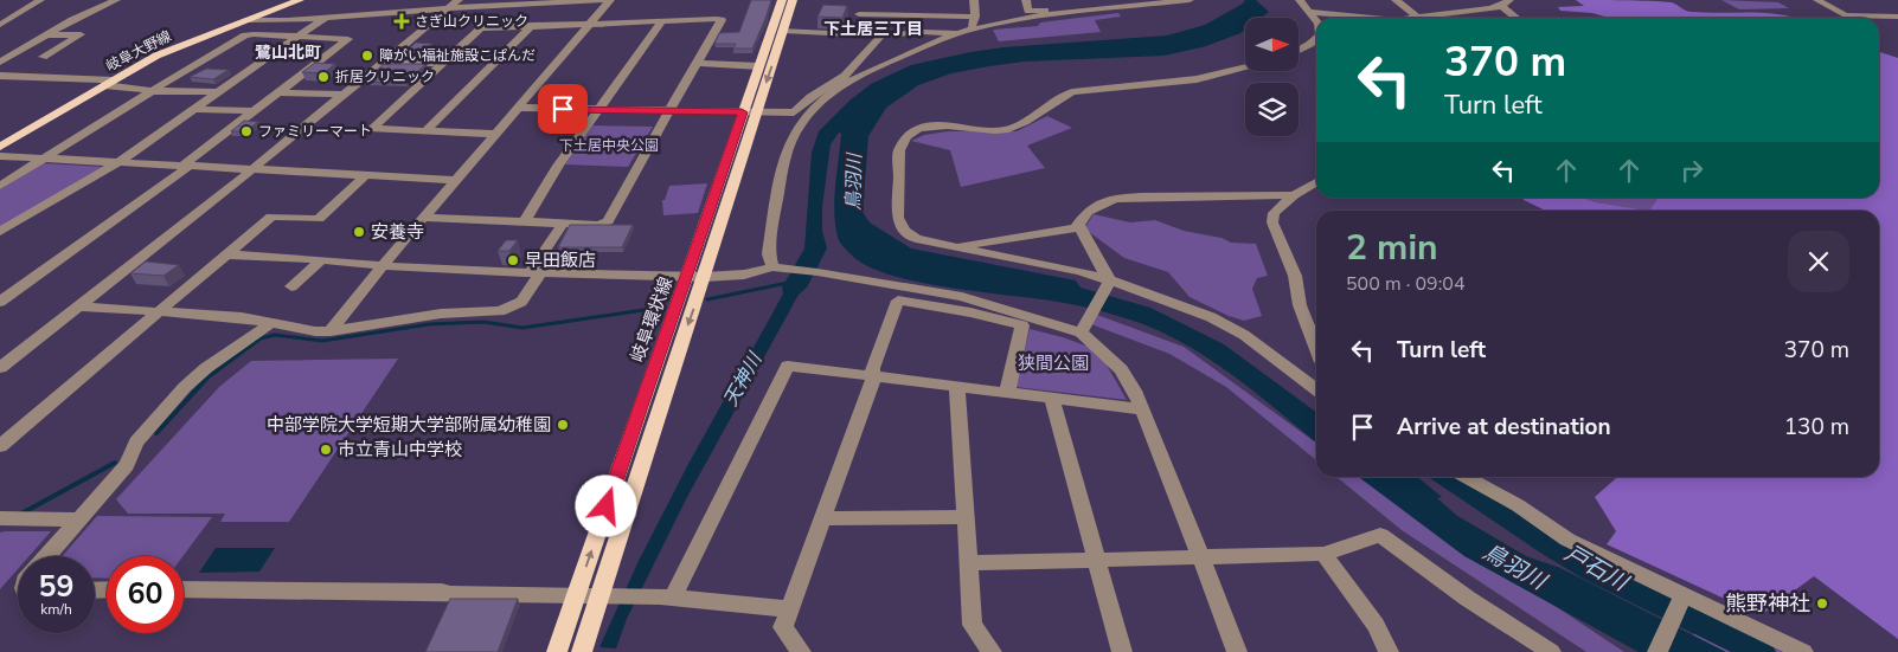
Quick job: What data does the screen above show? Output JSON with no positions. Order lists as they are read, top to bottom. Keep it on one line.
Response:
{"streets":{"main road":["岐阜大野線","岐阜環状線"]},"districts":["下土居三丁目","鷺山北町"],"water":["鳥羽川","天神川","戸石川"],"parks":["下土居中央公園","狭間公園"],"places":{"health":["さぎ山クリニック"],"other":["障がい福祉施設こぱんだ","折居クリニック","ファミリーマート","安養寺","早田飯店","中部学院大学短期大学部附属幼稚園","市立青山中学校","熊野神社"]},"north":"right","page":{"turn":["370 m","Turn left"],"heading":["2 min","500 m · 09:04"],"list":[{"name":"Turn left","value":"370 m"},{"name":"Arrive at destination","value":"130 m"}],"speed":"59 km/h","limit":"60"}}
